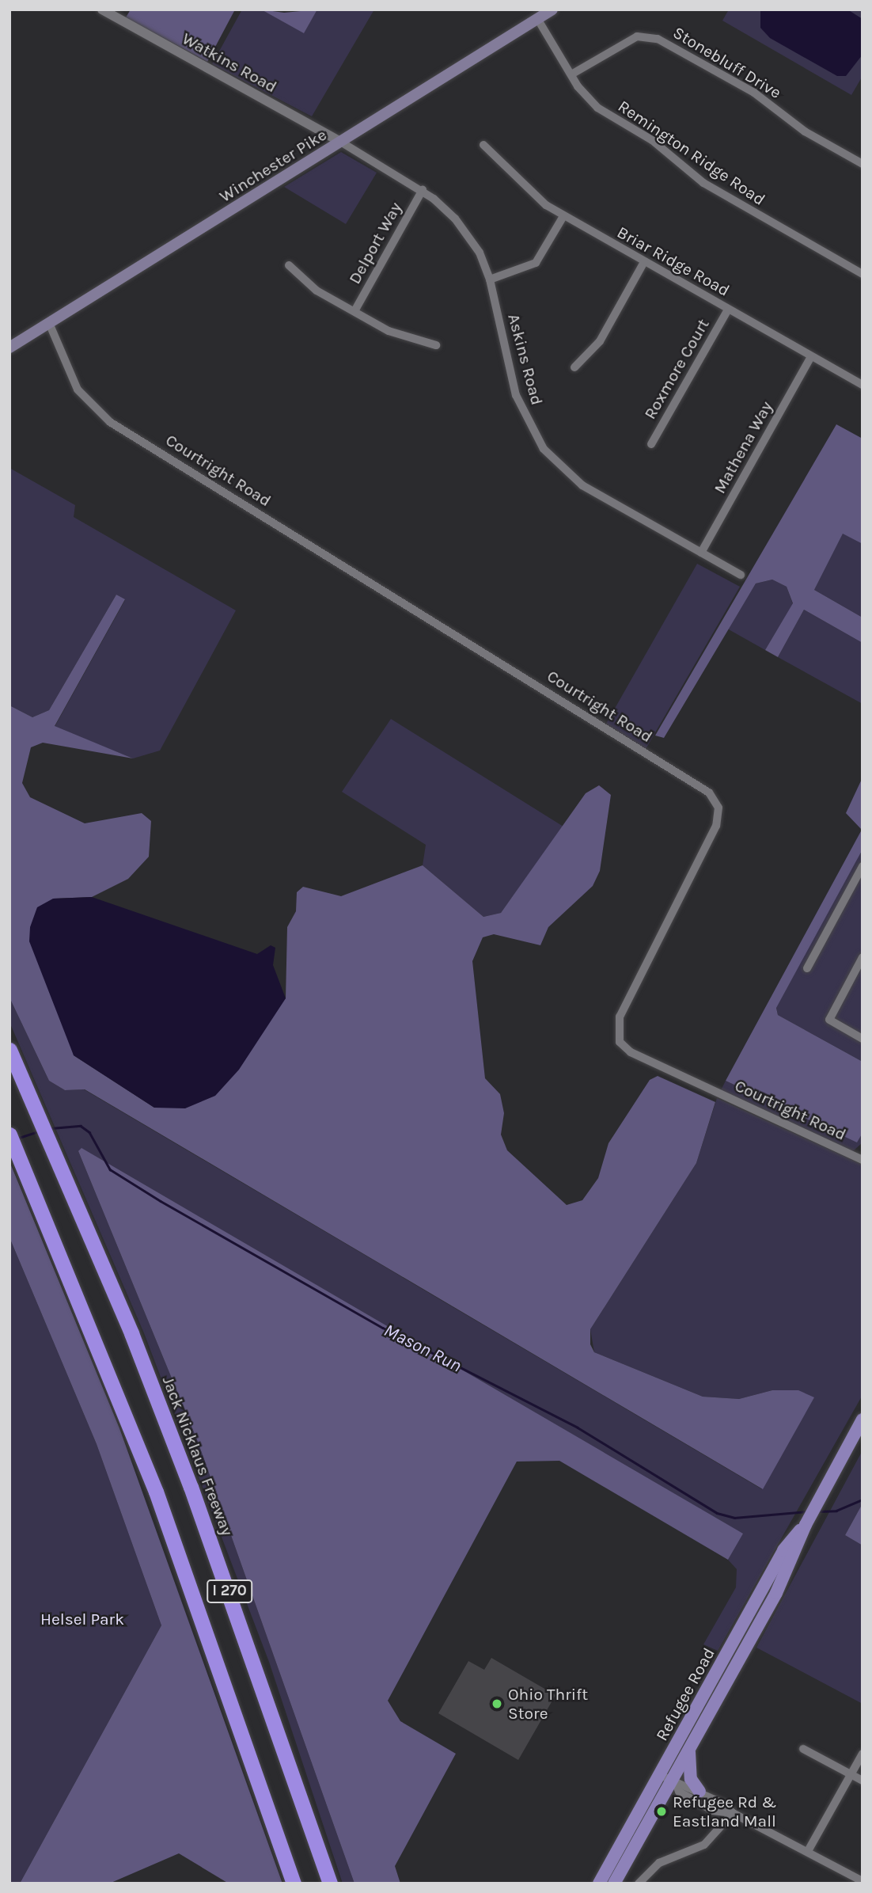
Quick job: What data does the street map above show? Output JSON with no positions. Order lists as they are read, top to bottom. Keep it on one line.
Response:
{"streets":{"highway":["Jack Nicklaus Freeway","I 270"],"main road":["Winchester Pike","Refugee Road"],"street":["Watkins Road","Stonebluff Drive","Remington Ridge Road","Delport Way","Briar Ridge Road","Askins Road","Roxmore Court","Mathena Way","Courtright Road"]},"crossings":[["Watkins Road","Winchester Pike"],["Watkins Road","Askins Road"],["Stonebluff Drive","Remington Ridge Road"],["Remington Ridge Road","Winchester Pike"],["Winchester Pike","Askins Road"],["Winchester Pike","Courtright Road"],["Delport Way","Askins Road"],["Briar Ridge Road","Roxmore Court"],["Briar Ridge Road","Mathena Way"],["Askins Road","Mathena Way"]],"water":["Mason Run"],"parks":["Helsel Park"],"places":["Ohio Thrift Store","Refugee Rd & Eastland Mall"]}
